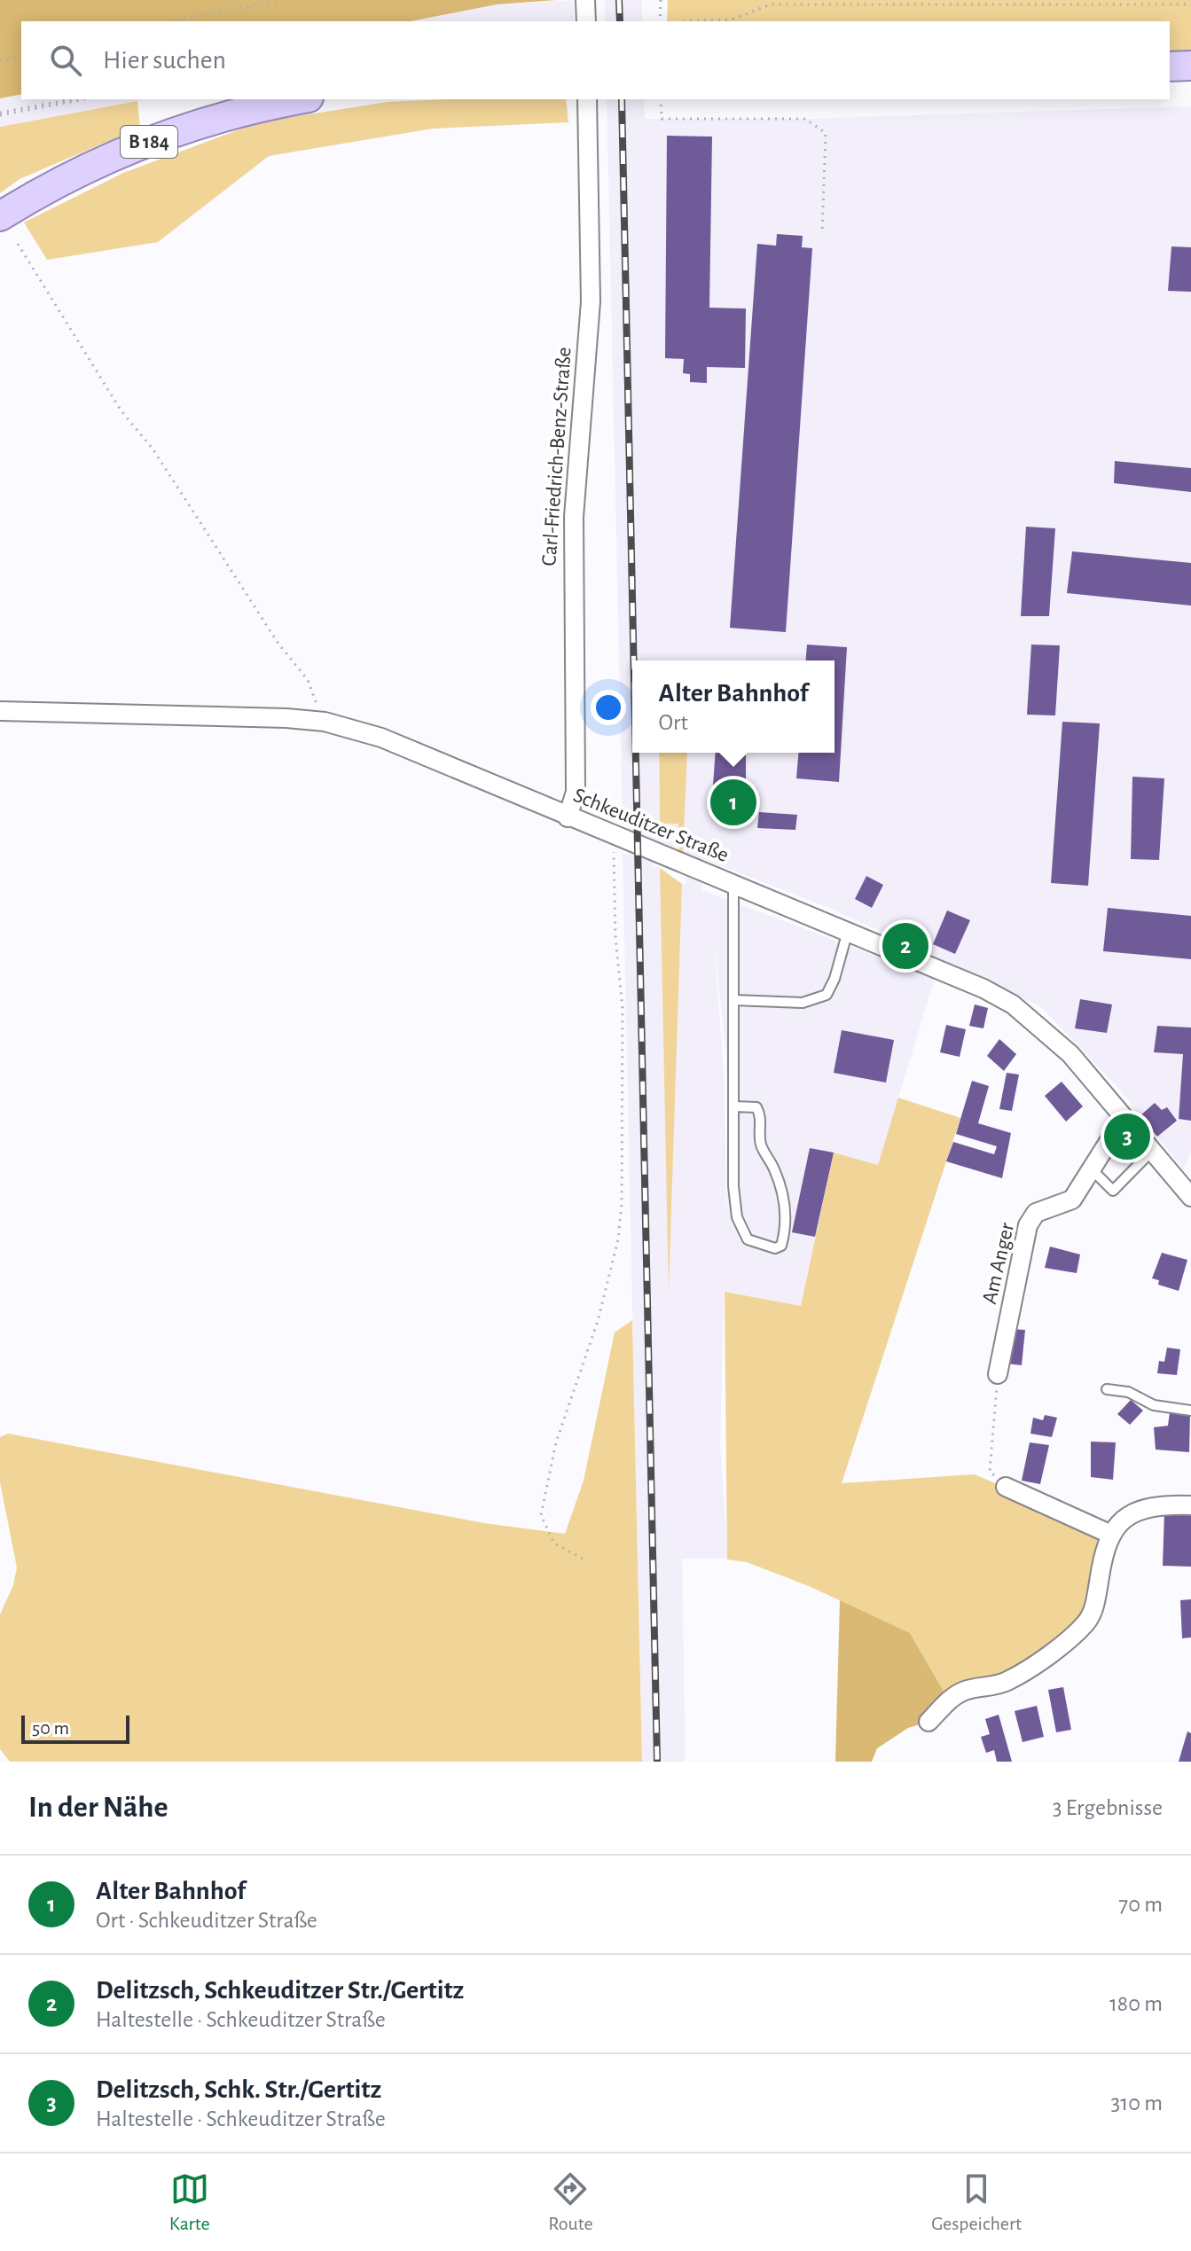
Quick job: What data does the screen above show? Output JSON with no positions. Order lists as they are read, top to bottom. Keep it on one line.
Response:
{"streets":{"main road":["B 184"],"street":["Carl-Friedrich-Benz-Straße","Schkeuditzer Straße","Am Anger"]},"crossings":[["Carl-Friedrich-Benz-Straße","Schkeuditzer Straße"],["Schkeuditzer Straße","Am Anger"]],"scale_bar":"50 m","page":{"search":"Hier suchen","popup":["Alter Bahnhof","Ort"],"pins":["1","2","3"],"scale":"50 m","heading":["In der Nähe","3 Ergebnisse"],"list":[{"mark":"1","name":"Alter Bahnhof","note":"Ort · Schkeuditzer Straße","value":"70 m"},{"mark":"2","name":"Delitzsch, Schkeuditzer Str./Gertitz","note":"Haltestelle · Schkeuditzer Straße","value":"180 m"},{"mark":"3","name":"Delitzsch, Schk. Str./Gertitz","note":"Haltestelle · Schkeuditzer Straße","value":"310 m"}],"nav":["Karte","Route","Gespeichert"]}}
